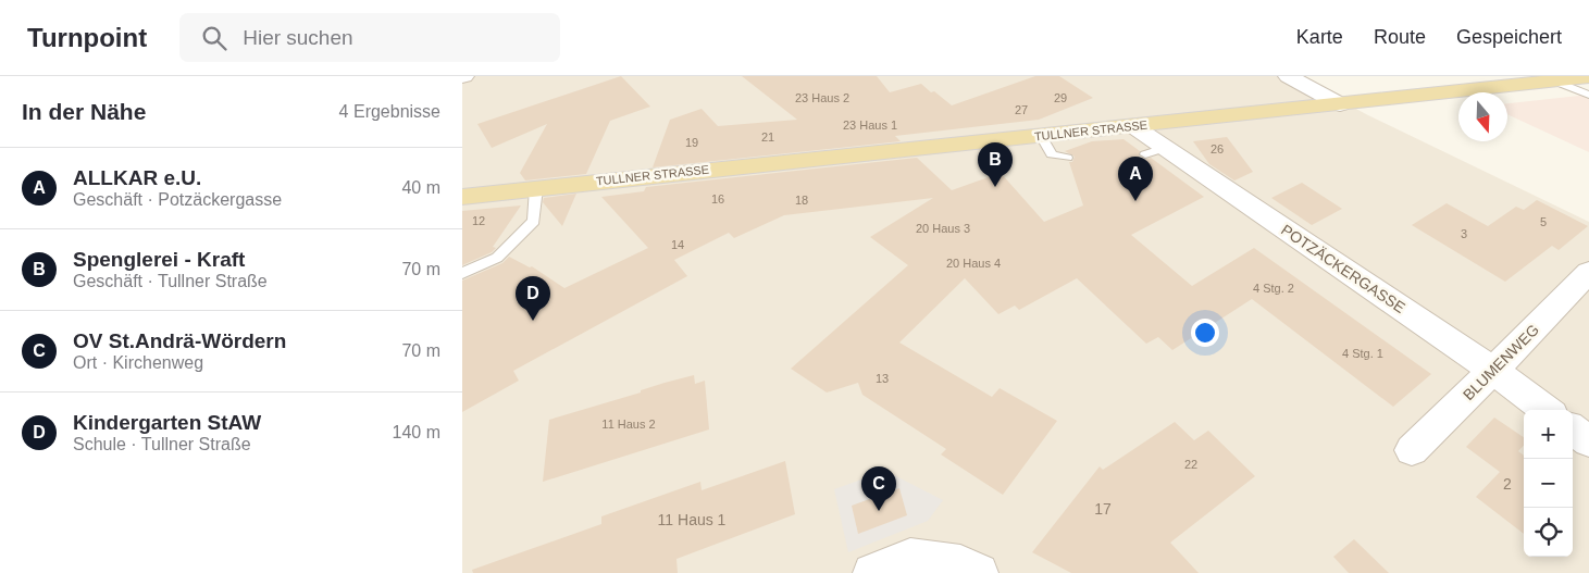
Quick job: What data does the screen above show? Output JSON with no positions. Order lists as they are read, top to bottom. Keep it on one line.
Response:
{"streets":{"main road":["TULLNER STRASSE"],"street":["POTZÄCKERGASSE","BLUMENWEG"]},"crossings":[["TULLNER STRASSE","POTZÄCKERGASSE"],["POTZÄCKERGASSE","BLUMENWEG"]],"house_numbers":["23 Haus 2","29","27","23 Haus 1","21","19","26","16","18","12","5","20 Haus 3","3","14","20 Haus 4","4 Stg. 2","4 Stg. 1","13","11 Haus 2","22","2","17","11 Haus 1"],"north":"bottom","page":{"header":"Turnpoint","search":"Hier suchen","nav":["Karte","Route","Gespeichert"],"heading":["In der Nähe","4 Ergebnisse"],"pins":["B","A","D","C"],"list":[{"mark":"A","name":"ALLKAR e.U.","note":"Geschäft · Potzäckergasse","value":"40 m"},{"mark":"B","name":"Spenglerei - Kraft","note":"Geschäft · Tullner Straße","value":"70 m"},{"mark":"C","name":"OV St.Andrä-Wördern","note":"Ort · Kirchenweg","value":"70 m"},{"mark":"D","name":"Kindergarten StAW","note":"Schule · Tullner Straße","value":"140 m"}],"map_buttons":["+","−"]}}
